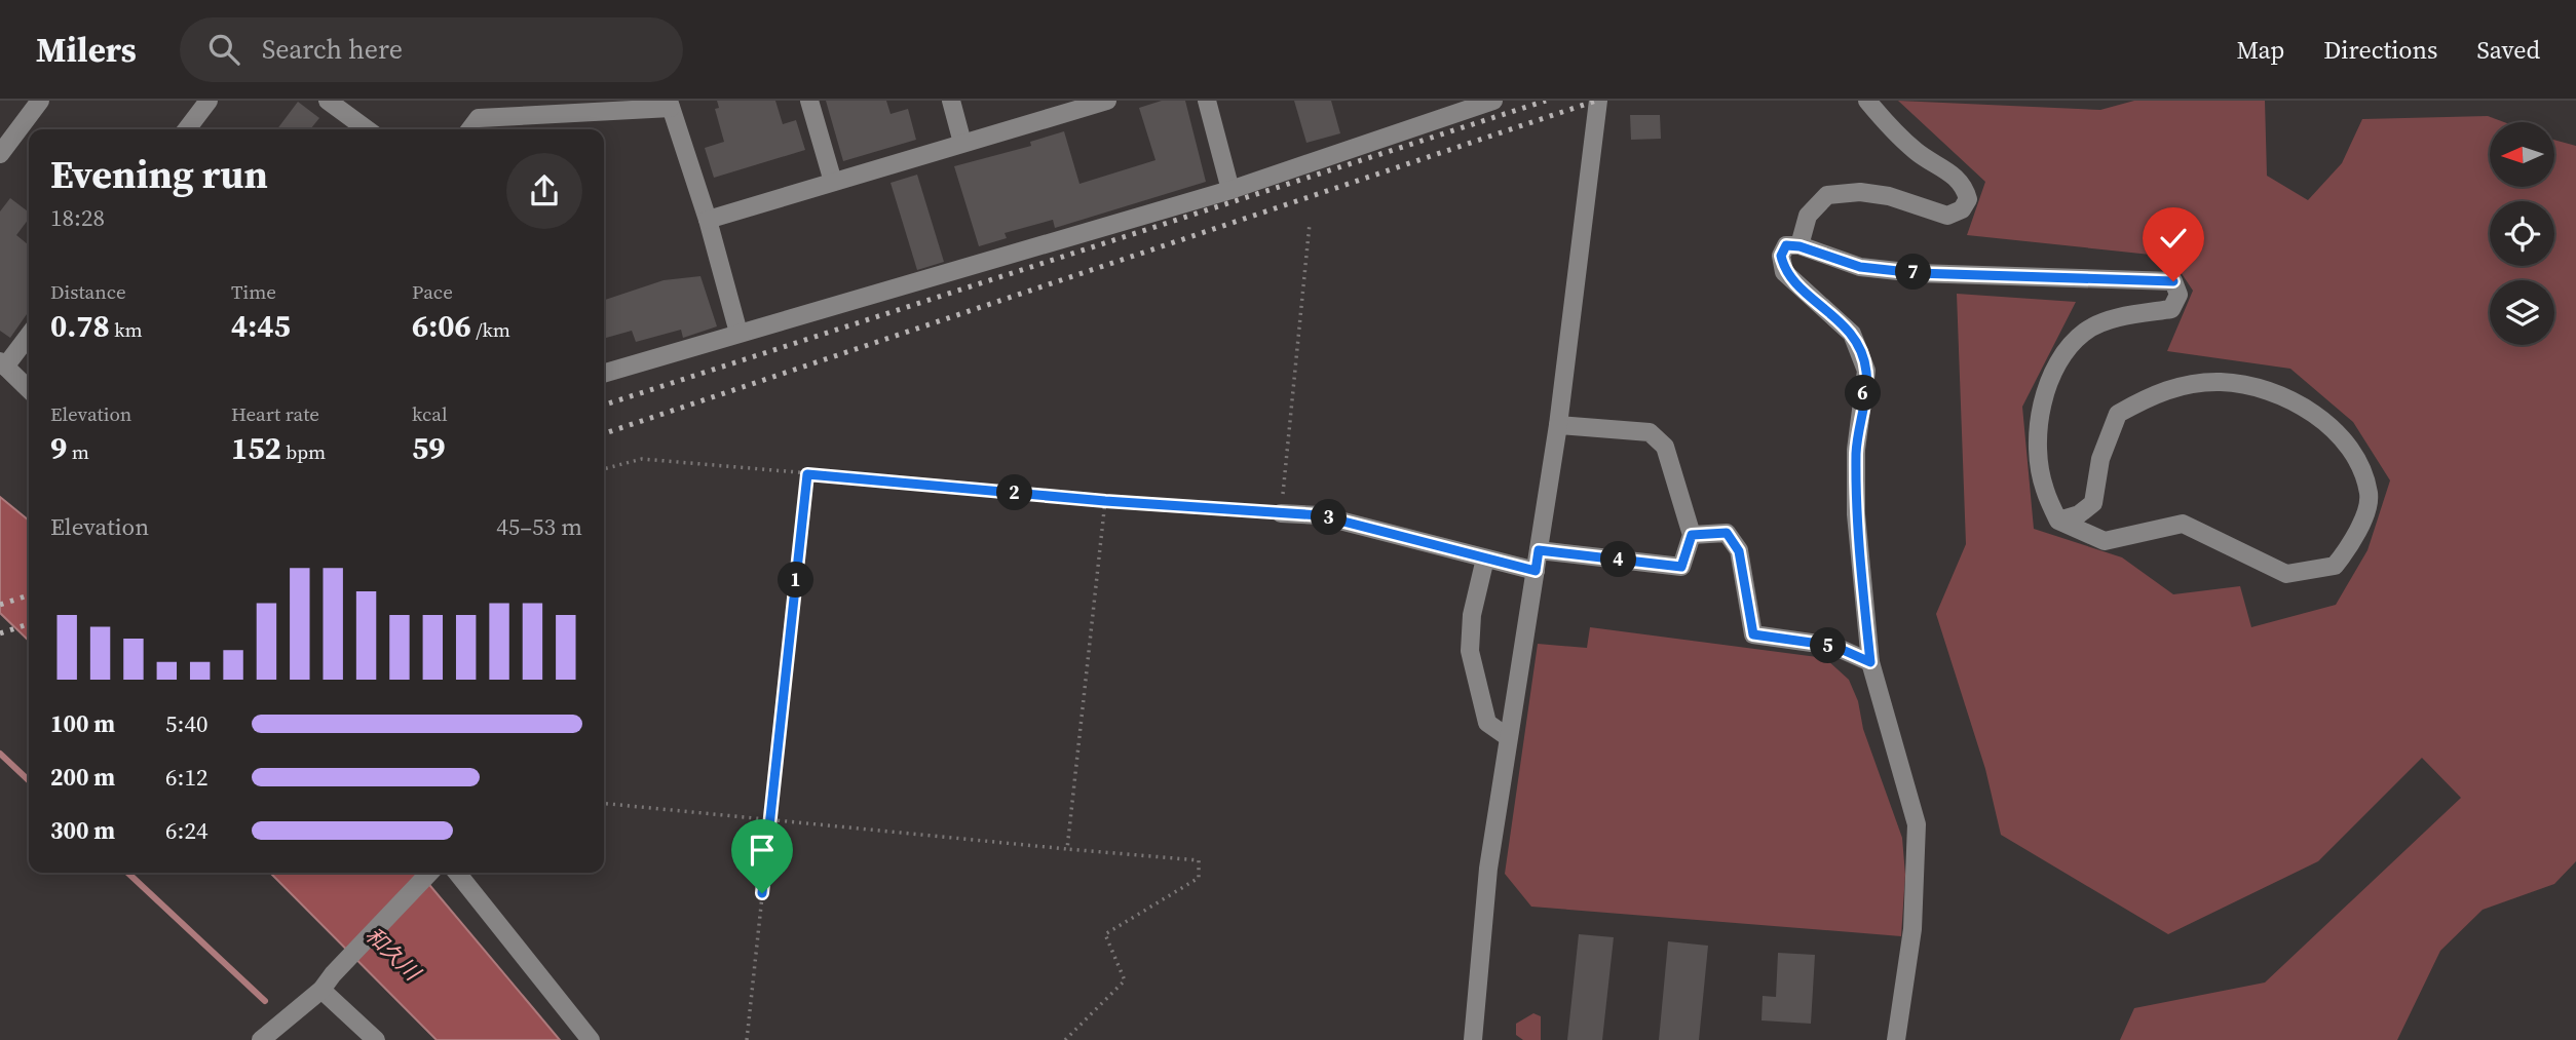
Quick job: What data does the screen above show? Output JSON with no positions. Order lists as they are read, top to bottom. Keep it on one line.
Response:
{"water":["和久川"],"north":"left","page":{"header":"Milers","search":"Search here","nav":["Map","Directions","Saved"],"heading":["Evening run","18:28"],"stats":[["Distance","0.78 km"],["Time","4:45"],["Pace","6:06 /km"],["Elevation","9 m"],["Heart rate","152 bpm"],["kcal","59"]],"pins":["7","6","2","3","4","1","5"],"chart":["Elevation","45–53 m"],"list":[{"name":"100 m","note":"5:40"},{"name":"200 m","note":"6:12"},{"name":"300 m","note":"6:24"}]}}
